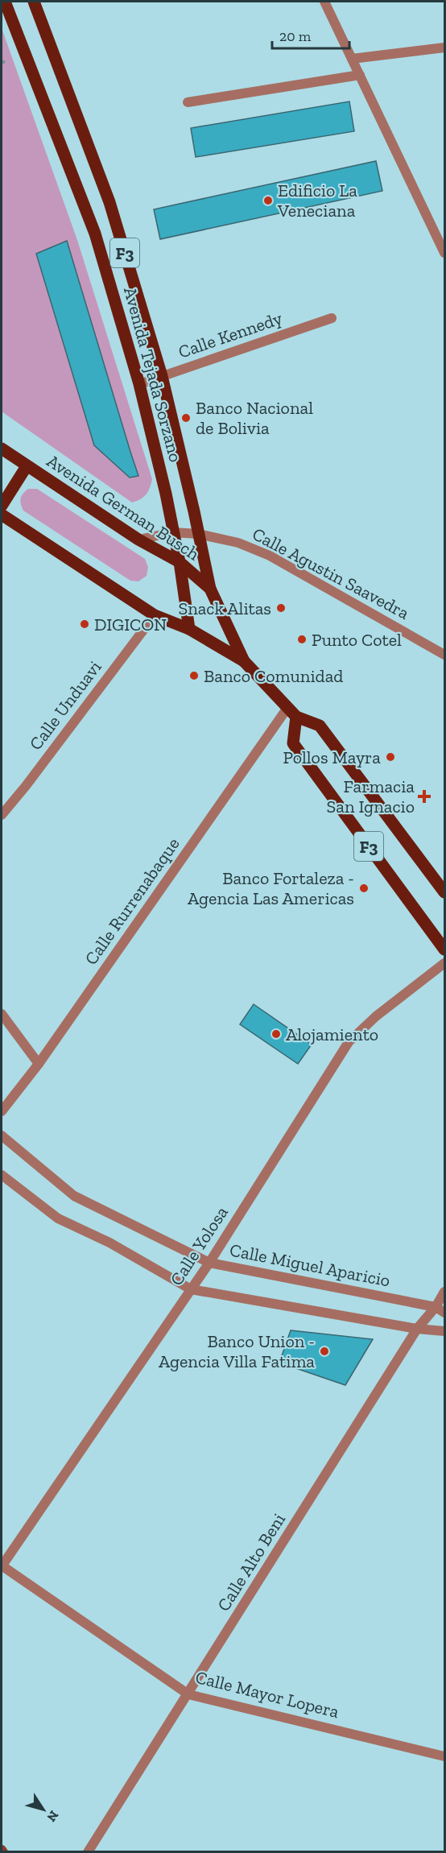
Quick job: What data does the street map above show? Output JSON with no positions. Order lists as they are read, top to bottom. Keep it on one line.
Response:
{"streets":{"main road":["F3","Avenida Tejada Sorzano","Avenida German Busch"],"street":["Calle Kennedy","Calle Agustin Saavedra","Calle Unduavi","Calle Rurrenabaque","Calle Yolosa","Calle Miguel Aparicio","Calle Alto Beni","Calle Mayor Lopera"]},"crossings":[["F3","Avenida Tejada Sorzano"],["F3","Avenida German Busch"],["F3","Calle Rurrenabaque"],["Calle Kennedy","Avenida Tejada Sorzano"],["Avenida Tejada Sorzano","Avenida German Busch"],["Avenida Tejada Sorzano","Calle Agustin Saavedra"],["Avenida German Busch","Calle Agustin Saavedra"],["Calle Yolosa","Calle Miguel Aparicio"],["Calle Yolosa","Calle Mayor Lopera"],["Calle Miguel Aparicio","Calle Alto Beni"],["Calle Alto Beni","Calle Mayor Lopera"]],"places":{"other":["Edificio La Veneciana","Banco Nacional de Bolivia","Snack Alitas","DIGICON","Punto Cotel","Banco Comunidad","Pollos Mayra","Banco Fortaleza - Agencia Las Americas","Alojamiento","Banco Union - Agencia Villa Fatima"],"health":["Farmacia San Ignacio"]},"scale_bar":"20 m","north":"bottom right"}
